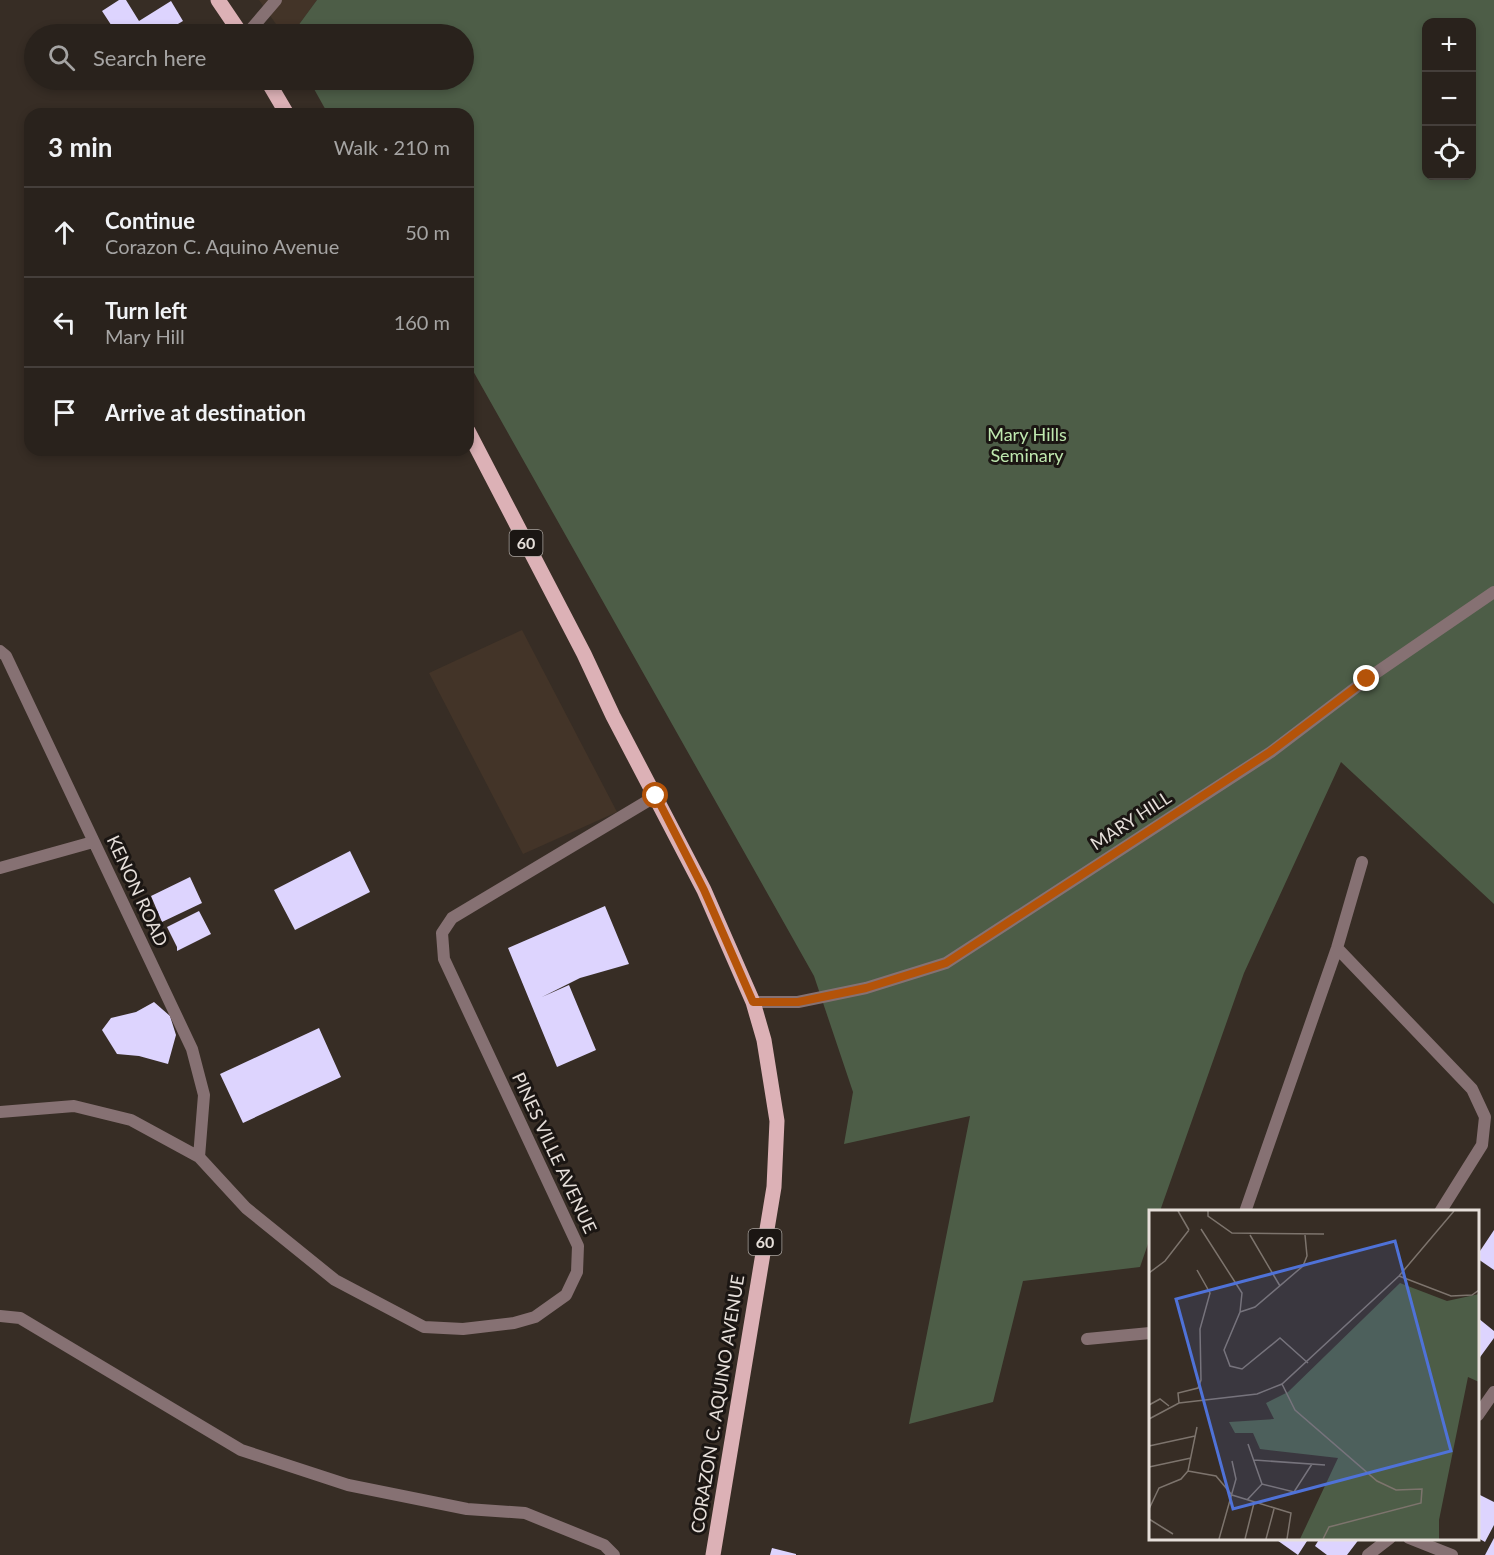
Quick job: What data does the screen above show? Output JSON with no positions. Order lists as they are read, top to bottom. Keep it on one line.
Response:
{"streets":{"main road":["60","CORAZON C. AQUINO AVENUE"],"street":["MARY HILL","KENON ROAD","PINES VILLE AVENUE"]},"crossings":[["MARY HILL","CORAZON C. AQUINO AVENUE"],["KENON ROAD","PINES VILLE AVENUE"],["PINES VILLE AVENUE","CORAZON C. AQUINO AVENUE"]],"parks":["Mary Hills Seminary"],"page":{"map_buttons":["+","−"],"search":"Search here","heading":["3 min","Walk · 210 m"],"list":[["Continue","Corazon C. Aquino Avenue","50 m"],["Turn left","Mary Hill","160 m"],"Arrive at destination"]}}
